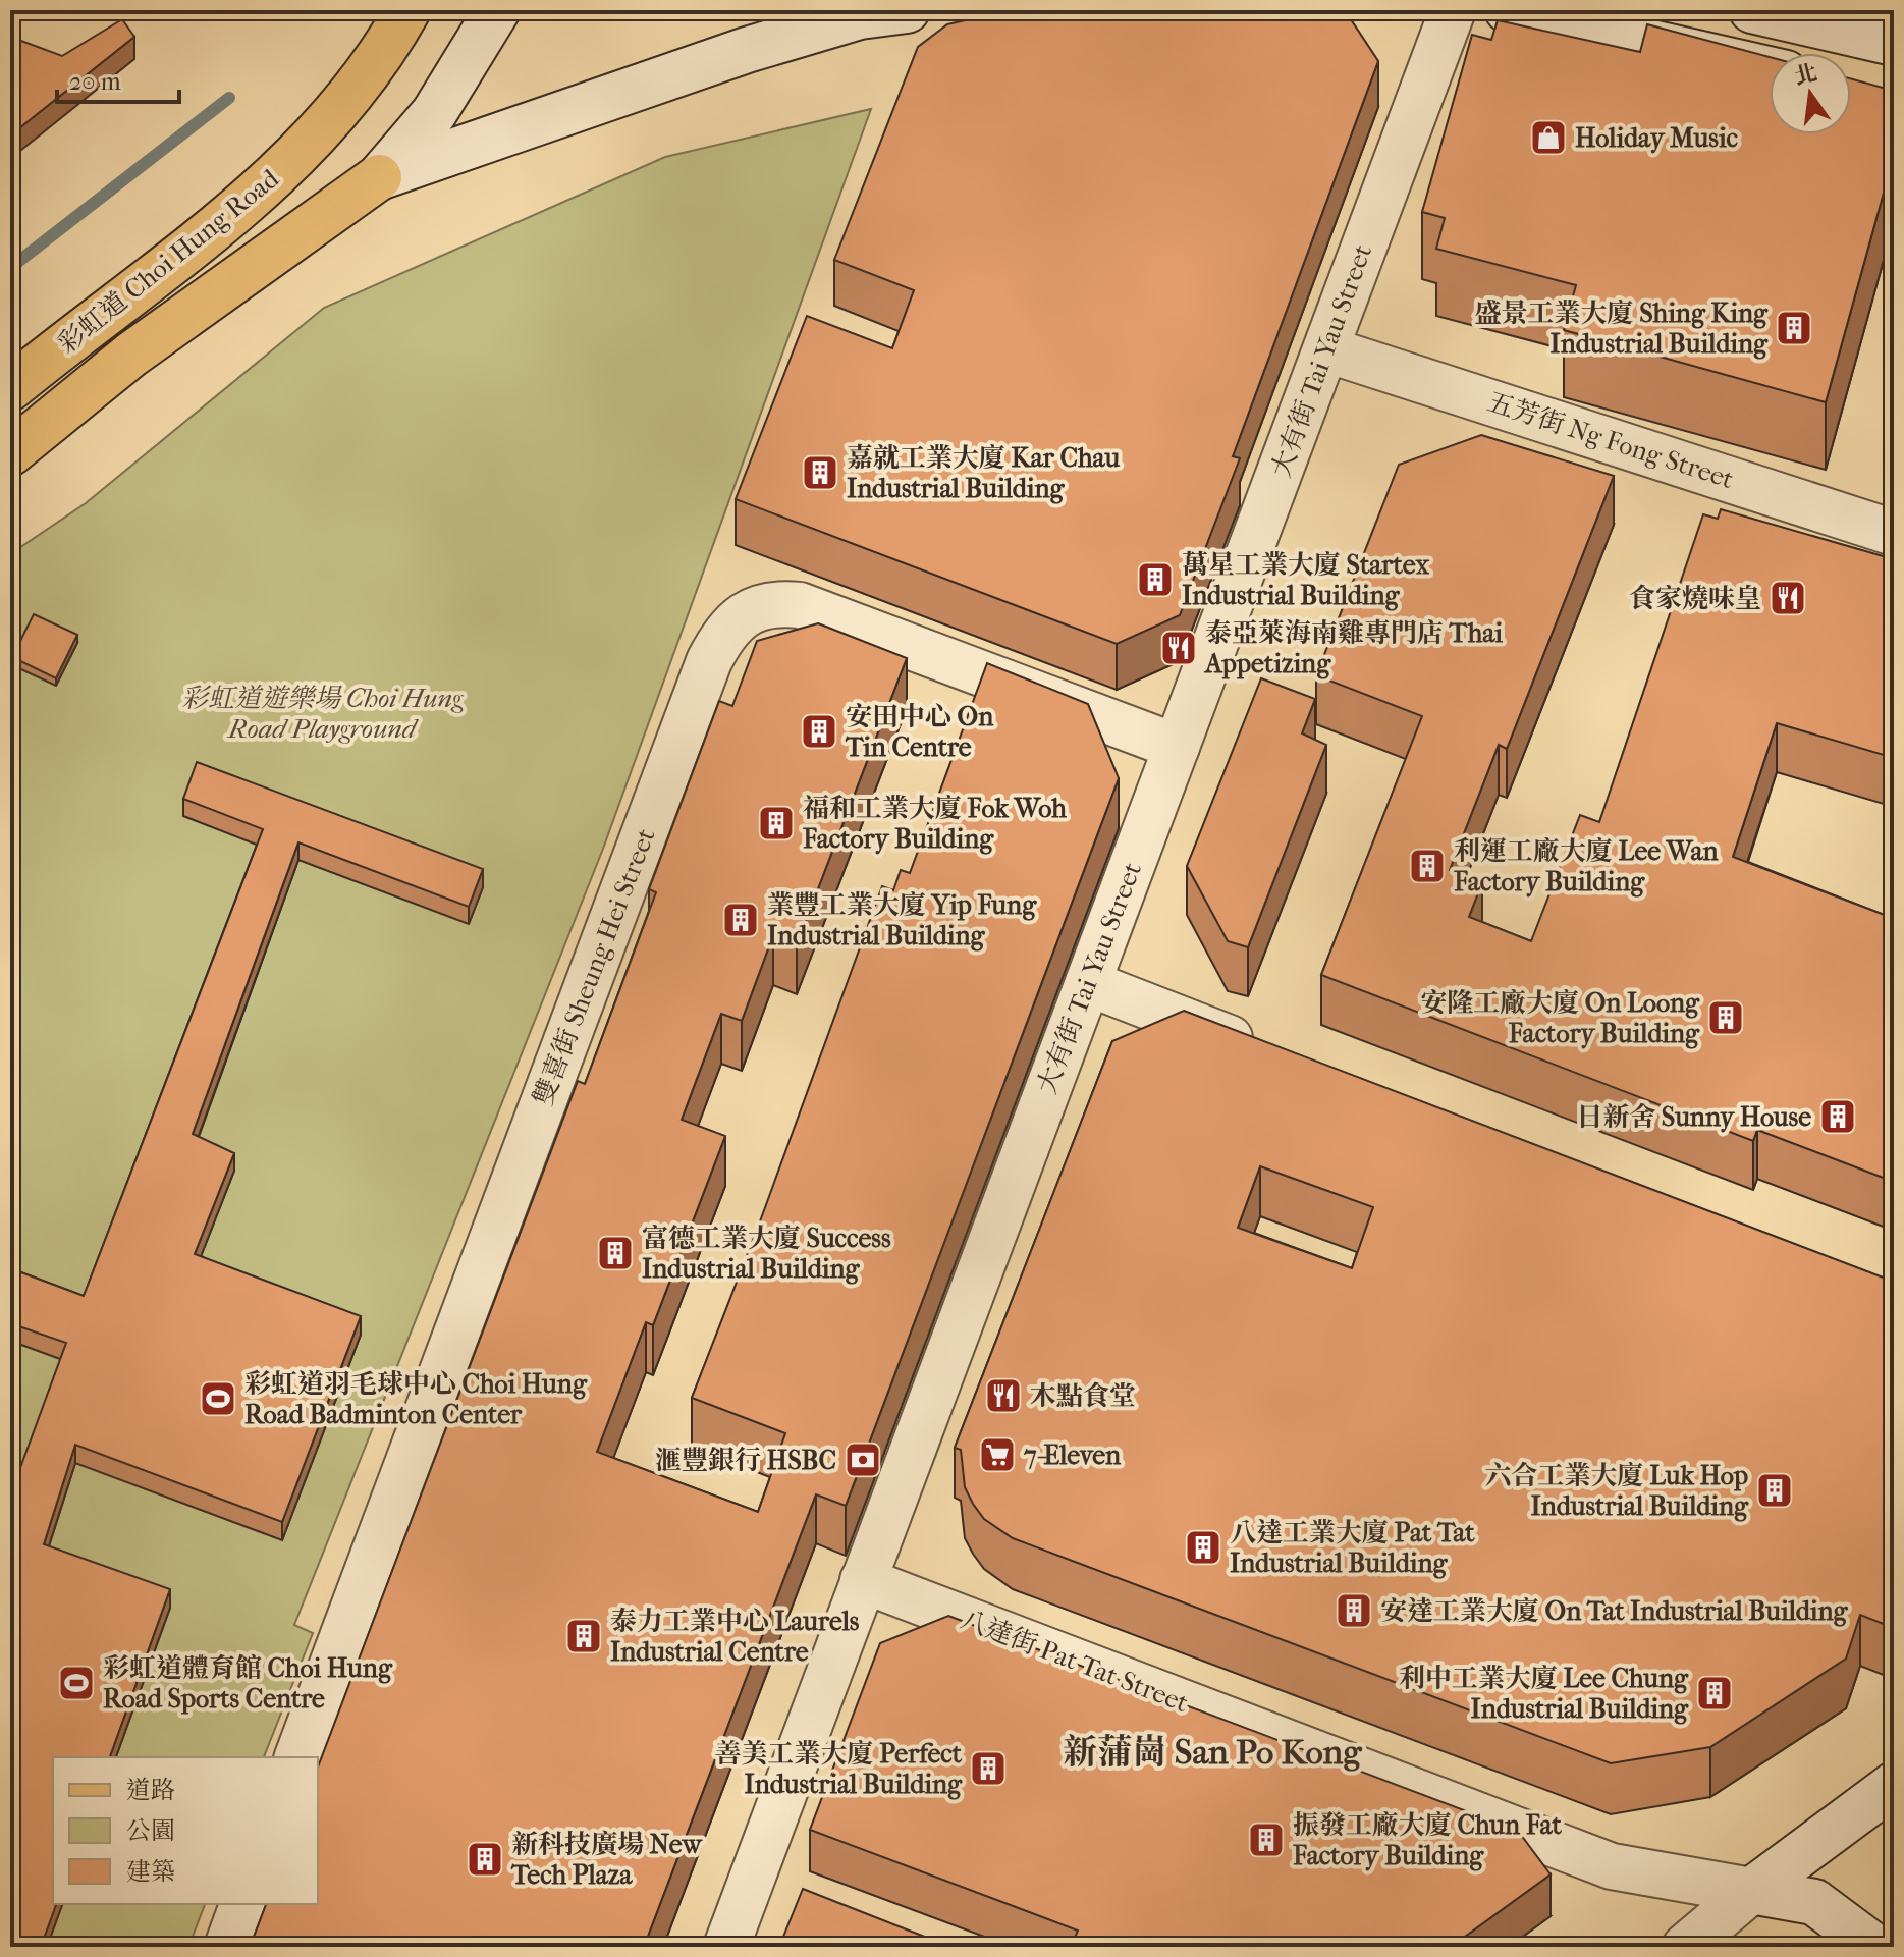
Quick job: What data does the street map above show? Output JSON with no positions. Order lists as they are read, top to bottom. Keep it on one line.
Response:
{"streets":{"main road":["彩虹道 Choi Hung Road"],"street":["大有街 Tai Yau Street","五芳街 Ng Fong Street","雙喜街 Sheung Hei Street","八達街 Pat Tat Street"]},"crossings":[["大有街 Tai Yau Street","五芳街 Ng Fong Street"],["大有街 Tai Yau Street","雙喜街 Sheung Hei Street"],["大有街 Tai Yau Street","八達街 Pat Tat Street"]],"districts":["新蒲崗 San Po Kong"],"parks":["彩虹道遊樂場 Choi Hung Road Playground"],"places":{"shop":["Holiday Music"],"building":["盛景工業大廈 Shing King Industrial Building","嘉就工業大廈 Kar Chau Industrial Building","萬星工業大廈 Startex Industrial Building","安田中心 On Tin Centre","福和工業大廈 Fok Woh Factory Building","利運工廠大廈 Lee Wan Factory Building","業豐工業大廈 Yip Fung Industrial Building","安隆工廠大廈 On Loong Factory Building","日新舍 Sunny House","富德工業大廈 Success Industrial Building","六合工業大廈 Luk Hop Industrial Building","八達工業大廈 Pat Tat Industrial Building","安達工業大廈 On Tat Industrial Building","泰力工業中心 Laurels Industrial Centre","利中工業大廈 Lee Chung Industrial Building","善美工業大廈 Perfect Industrial Building","振發工廠大廈 Chun Fat Factory Building","新科技廣場 New Tech Plaza"],"restaurant":["食家燒味皇","泰亞萊海南雞專門店 Thai Appetizing","木點食堂"],"sports":["彩虹道羽毛球中心 Choi Hung Road Badminton Center","彩虹道體育館 Choi Hung Road Sports Centre"],"supermarket":["7-Eleven"],"bank":["滙豐銀行 HSBC"]},"legend":["道路","公園","建築"],"scale_bar":"20 m","north":"top"}
